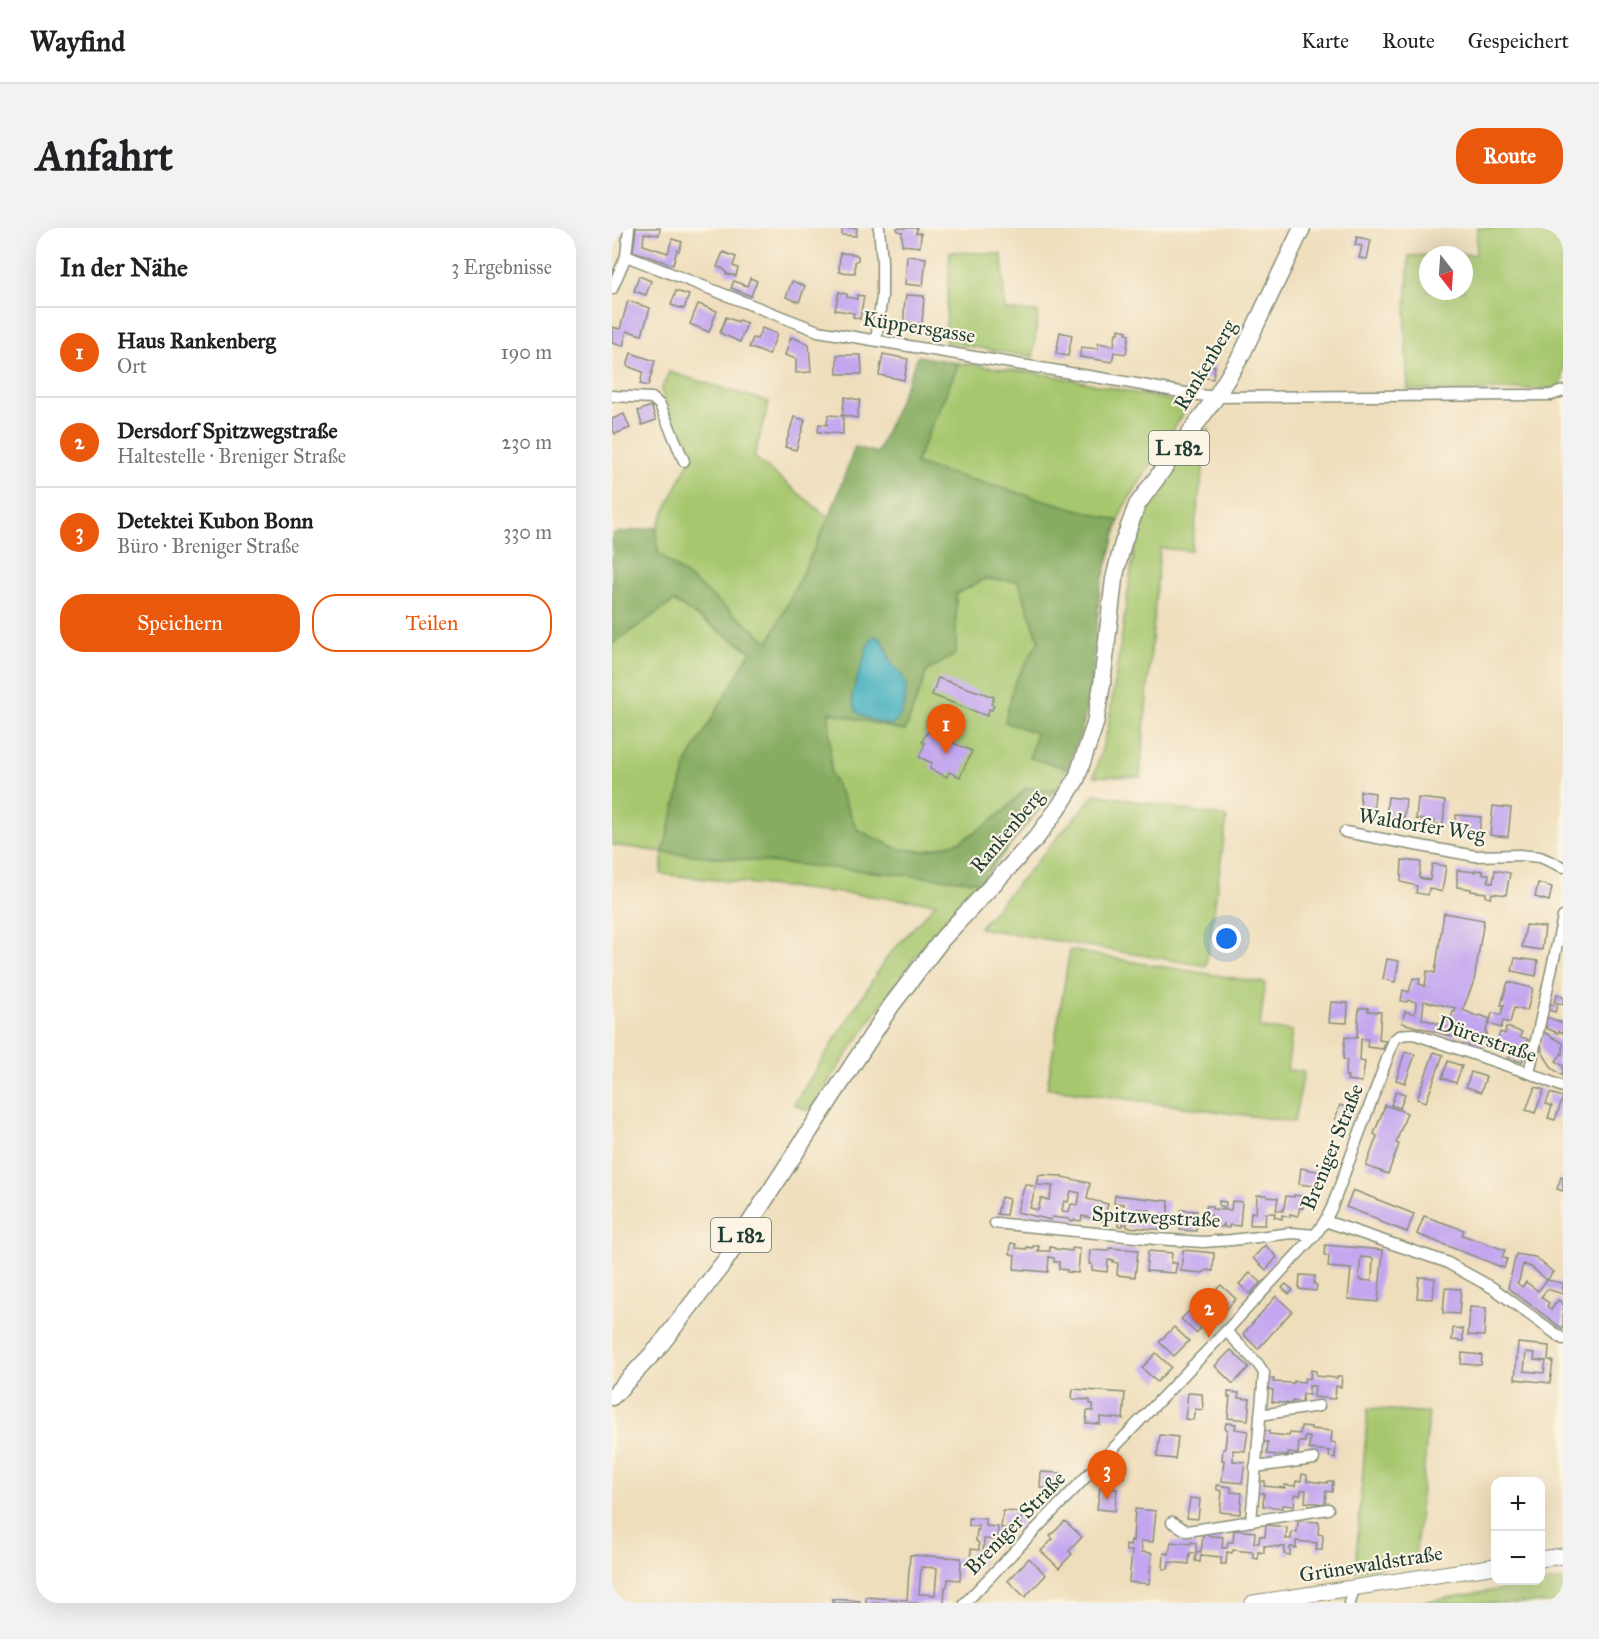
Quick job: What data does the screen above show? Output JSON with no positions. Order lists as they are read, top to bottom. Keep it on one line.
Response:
{"streets":{"main road":["Rankenberg","L 182","Grünewaldstraße"],"street":["Küppersgasse","Waldorfer Weg","Dürerstraße","Breniger Straße","Spitzwegstraße"]},"crossings":[["Küppersgasse","Rankenberg"],["Dürerstraße","Breniger Straße"],["Breniger Straße","Spitzwegstraße"]],"north":"bottom","page":{"header":"Wayfind","nav":["Karte","Route","Gespeichert"],"buttons":["Route",["Speichern","Teilen"]],"title":"Anfahrt","heading":["In der Nähe","3 Ergebnisse"],"list":[{"mark":"1","name":"Haus Rankenberg","note":"Ort","value":"190 m"},{"mark":"2","name":"Dersdorf Spitzwegstraße","note":"Haltestelle · Breniger Straße","value":"230 m"},{"mark":"3","name":"Detektei Kubon Bonn","note":"Büro · Breniger Straße","value":"330 m"}],"pins":["1","2","3"],"map_buttons":["+","−"]}}
